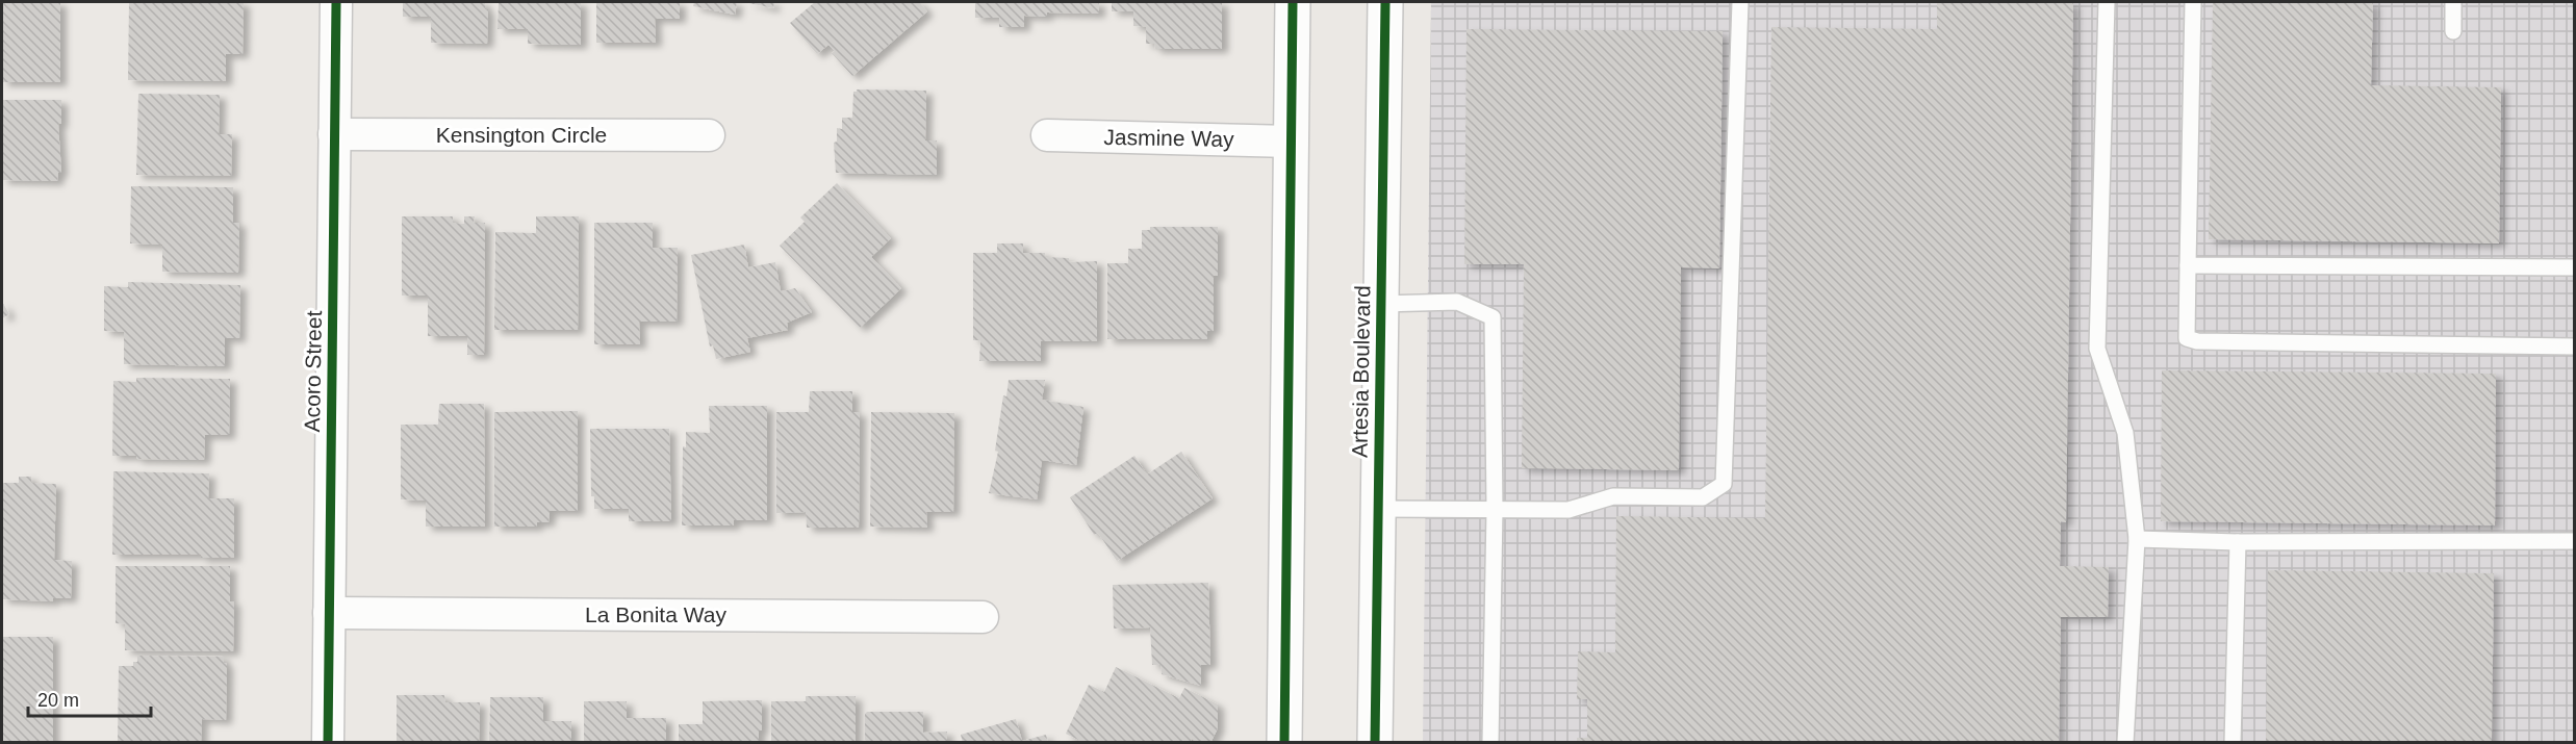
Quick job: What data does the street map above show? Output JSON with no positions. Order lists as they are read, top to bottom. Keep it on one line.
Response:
{"streets":{"main road":["Artesia Boulevard"],"street":["Kensington Circle","Jasmine Way","Acoro Street","La Bonita Way"]},"crossings":[["Kensington Circle","Acoro Street"],["Acoro Street","La Bonita Way"]],"scale_bar":"20 m"}
